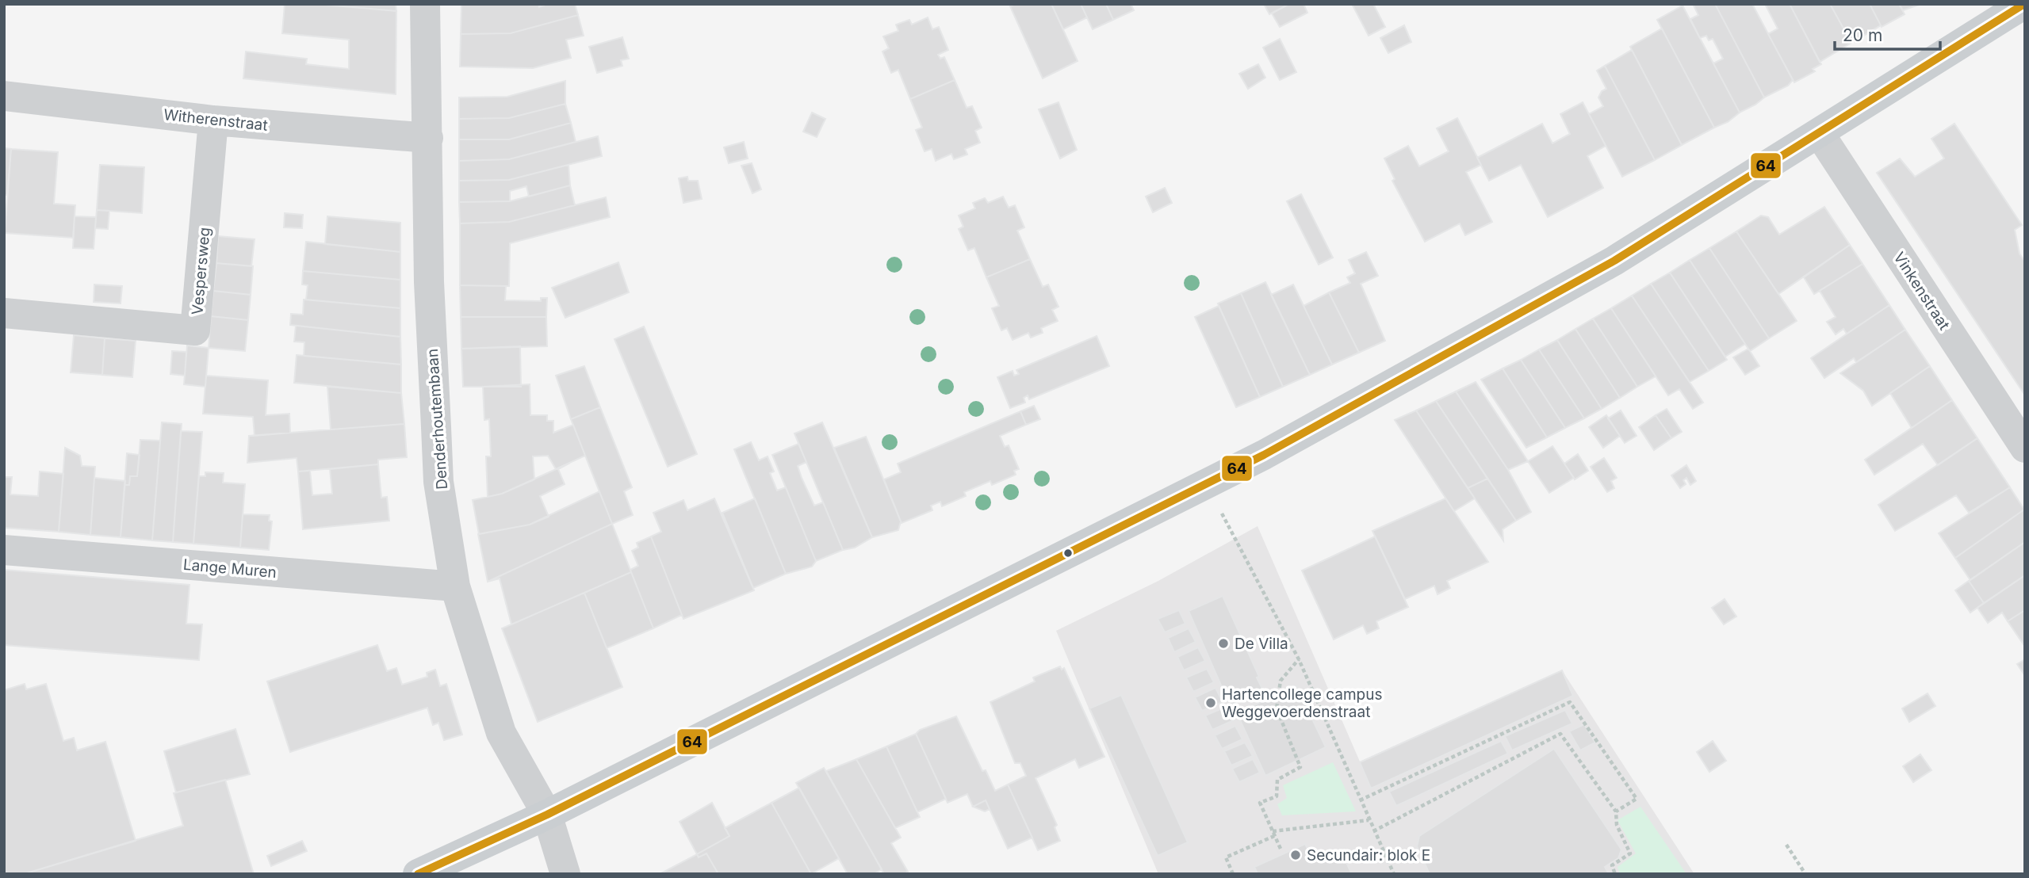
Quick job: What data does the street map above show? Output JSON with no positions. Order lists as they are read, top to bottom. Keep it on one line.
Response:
{"streets":{"street":["Witherenstraat","Vespersweg","Vinkenstraat","Denderhoutembaan","Lange Muren"]},"crossings":[["Witherenstraat","Vespersweg"],["Witherenstraat","Denderhoutembaan"],["Denderhoutembaan","Lange Muren"]],"places":["De Villa","Hartencollege campus Weggevoerdenstraat","Secundair: blok E"],"lines":["transit line 64"],"scale_bar":"20 m"}
